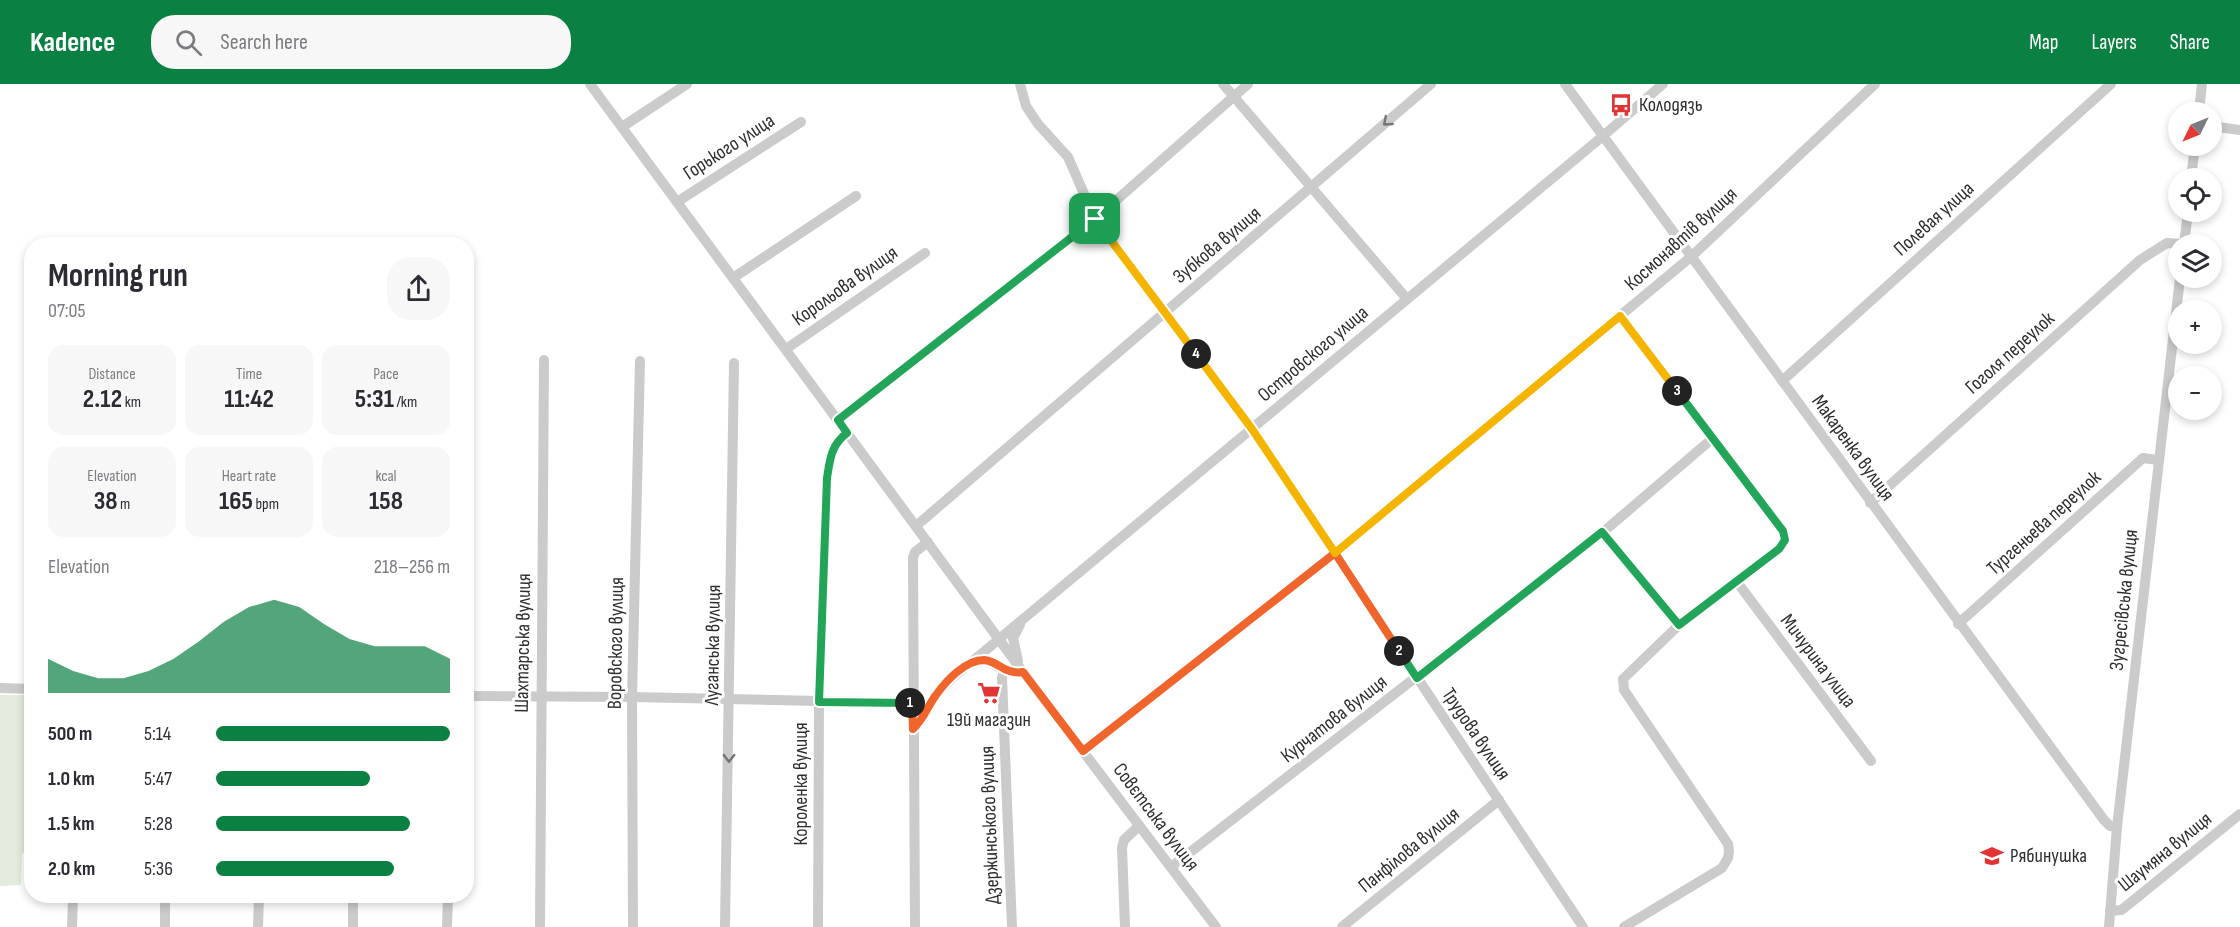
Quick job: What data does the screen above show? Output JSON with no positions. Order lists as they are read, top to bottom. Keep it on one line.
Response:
{"streets":{"street":["Горького улица","Полевая улица","Космонавтів вулиця","Зубкова вулиця","Корольова вулиця","Гоголя переулок","Островского улица","Макаренка вулиця","Тургеньева переулок","Зугресівська вулиця","Шахтарська вулиця","Воровского вулиця","Луганська вулиця","Мичурина улица","Курчатова вулиця","Трудова вулиця","Короленка вулиця","Совєтська вулиця","Дзержинського вулиця","Панфілова вулиця","Шаумяна вулиця"]},"crossings":[["Горького улица","Совєтська вулиця"],["Полевая улица","Макаренка вулиця"],["Космонавтів вулиця","Макаренка вулиця"],["Космонавтів вулиця","Трудова вулиця"],["Космонавтів вулиця","Совєтська вулиця"],["Зубкова вулиця","Трудова вулиця"],["Зубкова вулиця","Совєтська вулиця"],["Корольова вулиця","Совєтська вулиця"],["Гоголя переулок","Макаренка вулиця"],["Островского улица","Макаренка вулиця"],["Островского улица","Трудова вулиця"],["Островского улица","Совєтська вулиця"],["Макаренка вулиця","Тургеньева переулок"],["Макаренка вулиця","Зугресівська вулиця"],["Тургеньева переулок","Зугресівська вулиця"],["Зугресівська вулиця","Шаумяна вулиця"],["Курчатова вулиця","Трудова вулиця"],["Курчатова вулиця","Совєтська вулиця"],["Трудова вулиця","Панфілова вулиця"],["Короленка вулиця","Совєтська вулиця"]],"one_way":["Луганська вулиця"],"places":{"bus stop":["Колодязь"],"supermarket":["19й магазин"],"school or university":["Рябинушка"]},"north":"bottom left","page":{"header":"Kadence","search":"Search here","nav":["Map","Layers","Share"],"map_buttons":["+","−"],"heading":["Morning run","07:05"],"pins":["4","3","2","1"],"stats":[["Distance","2.12 km"],["Time","11:42"],["Pace","5:31 /km"],["Elevation","38 m"],["Heart rate","165 bpm"],["kcal","158"]],"chart":["Elevation","218–256 m"],"list":[{"name":"500 m","note":"5:14"},{"name":"1.0 km","note":"5:47"},{"name":"1.5 km","note":"5:28"},{"name":"2.0 km","note":"5:36"}]}}
